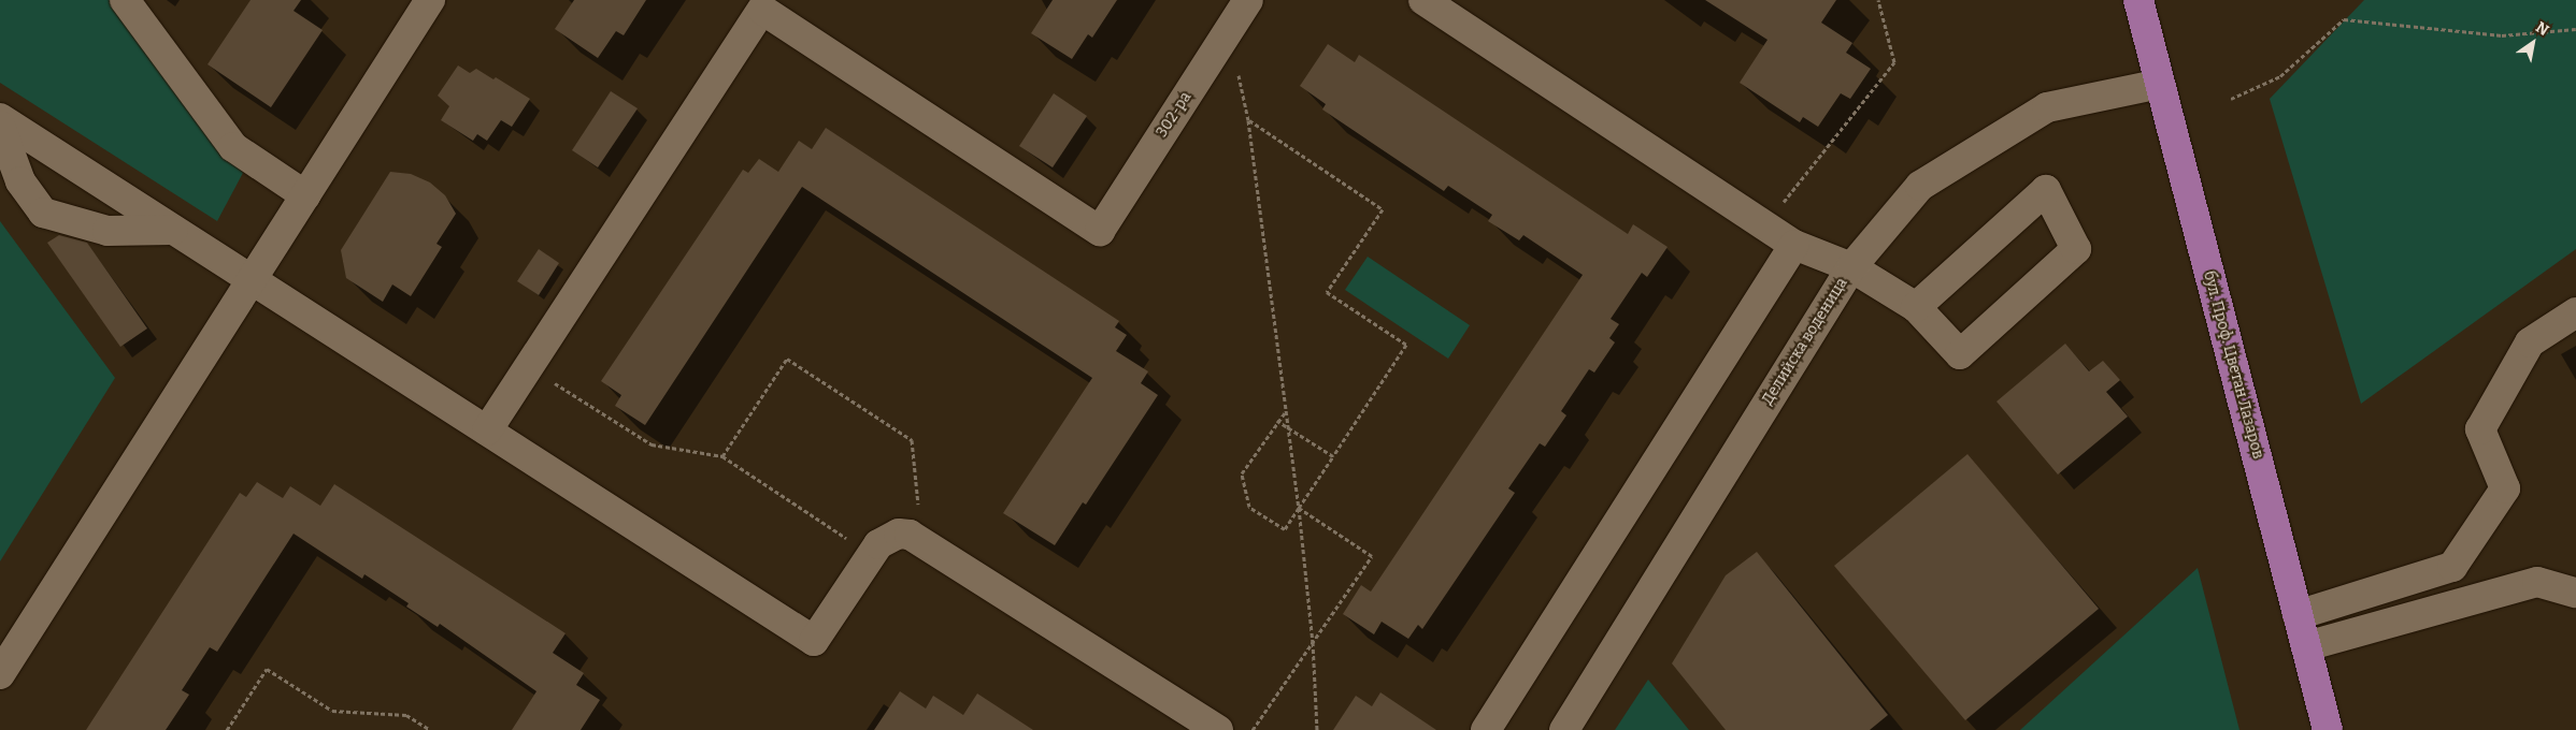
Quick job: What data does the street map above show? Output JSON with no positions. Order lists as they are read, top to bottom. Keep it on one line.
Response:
{"streets":{"main road":["бул. Проф. Цветан Лазаров"],"street":["302-ра","Делийска воденица"]},"crossings":[["Делийска воденица","бул. Проф. Цветан Лазаров"]],"north":"top right"}
